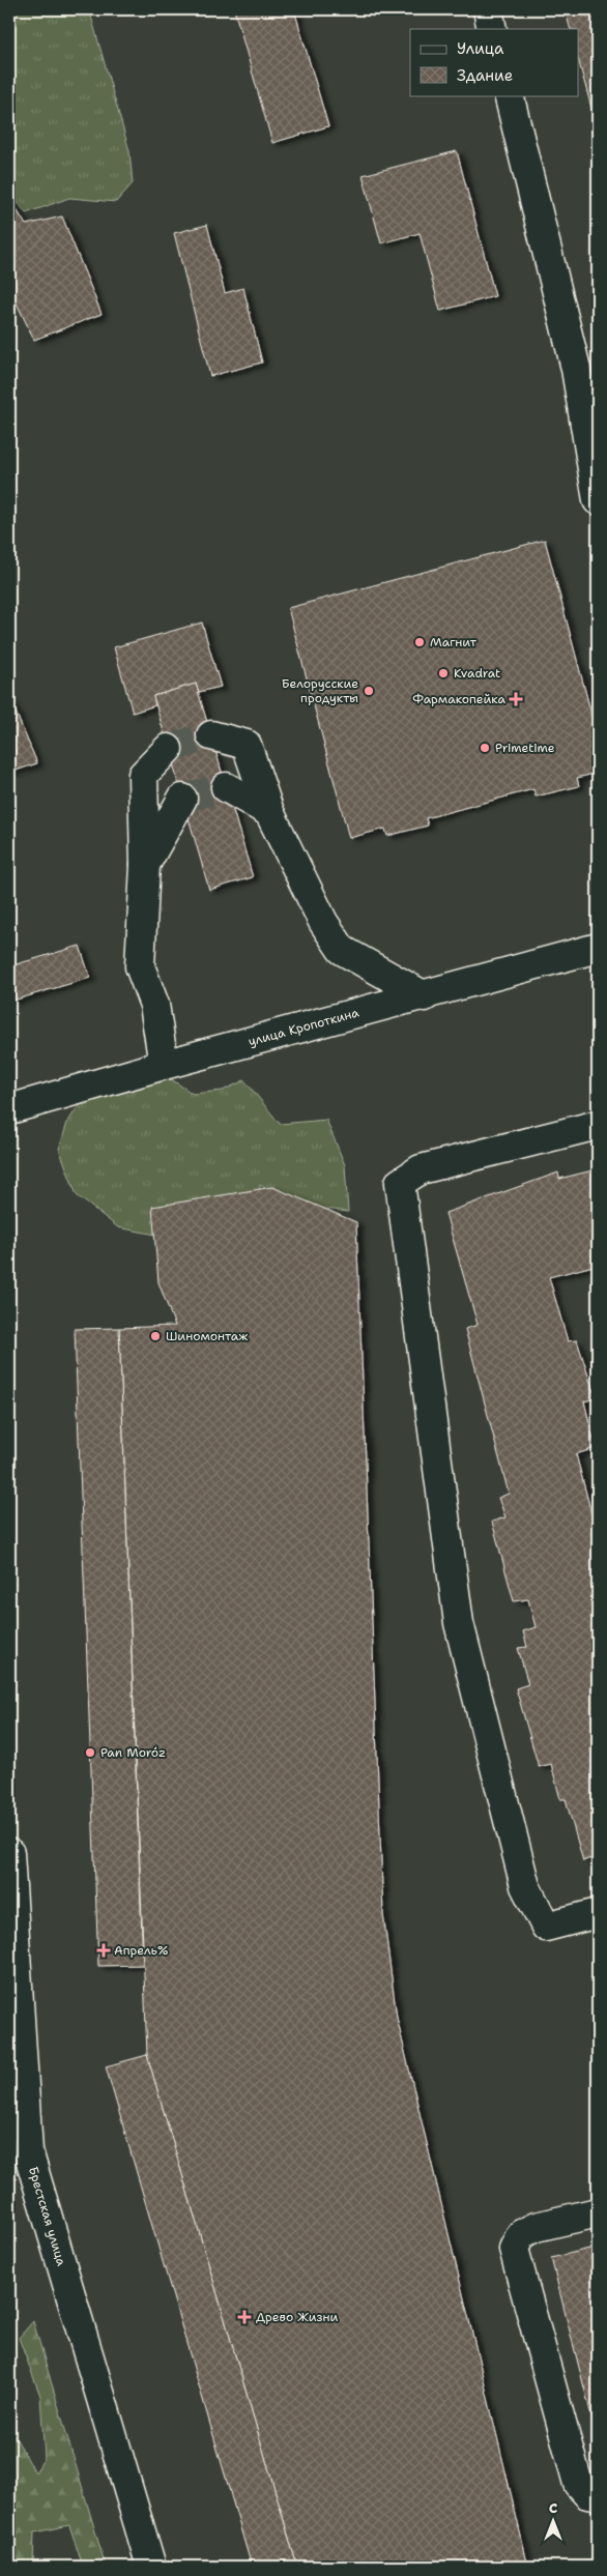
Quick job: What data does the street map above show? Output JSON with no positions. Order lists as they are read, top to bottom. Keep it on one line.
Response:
{"streets":{"street":["улица Кропоткина","Брестская улица"]},"places":{"other":["Магнит","Kvadrat","Белорусские продукты","Primetime","Шиномонтаж","Pan Moróz"],"health":["Фармакопейка","Апрель%","Древо Жизни"]},"legend":["Улица","Здание"],"north":"top"}
